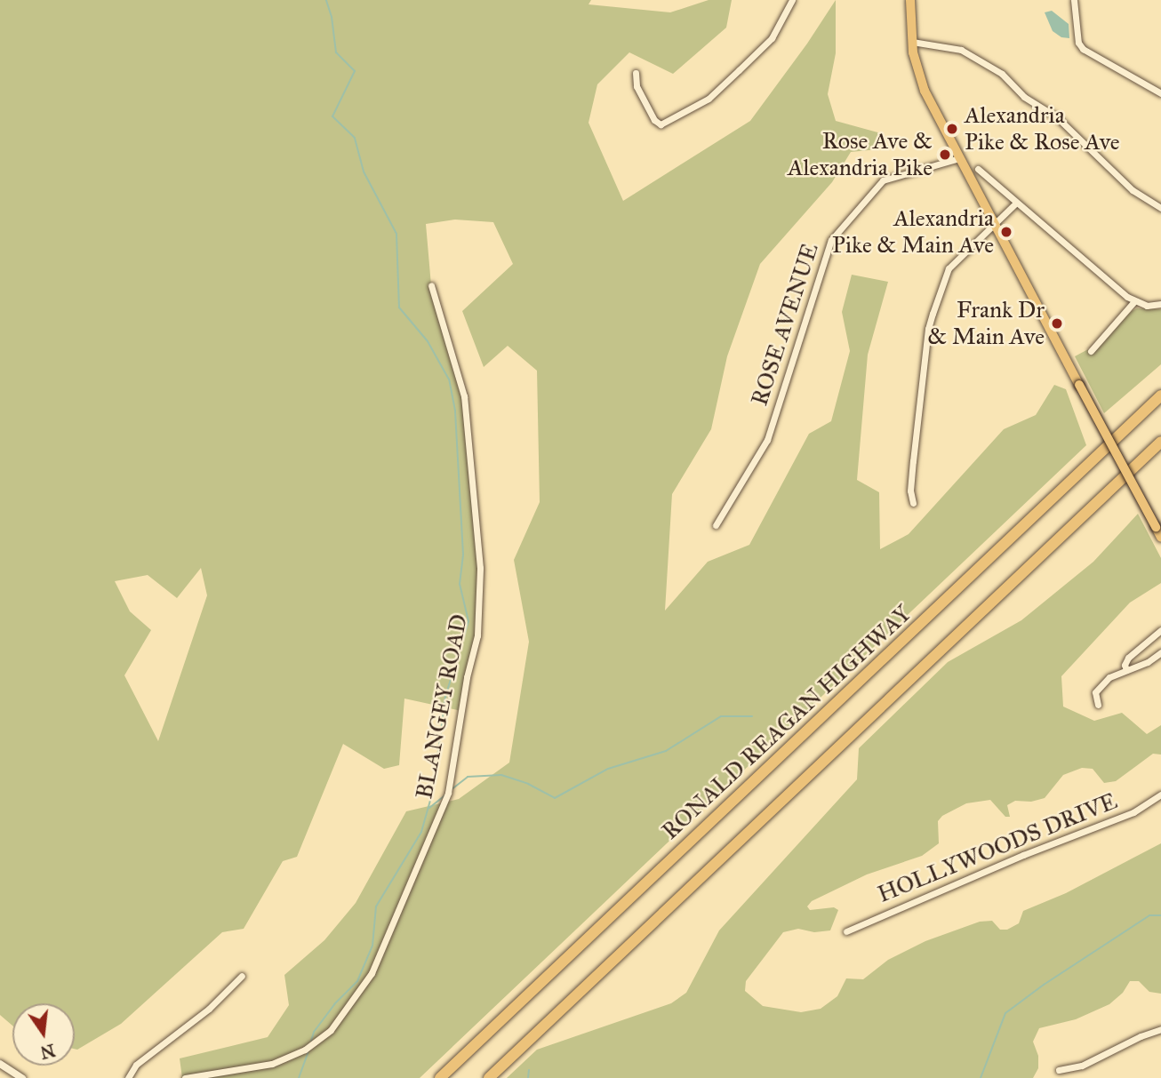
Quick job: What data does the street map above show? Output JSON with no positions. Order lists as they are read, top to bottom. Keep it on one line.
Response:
{"streets":{"highway":["RONALD REAGAN HIGHWAY"],"street":["ROSE AVENUE","BLANGEY ROAD","HOLLYWOODS DRIVE"]},"places":["Alexandria Pike & Rose Ave","Rose Ave & Alexandria Pike","Alexandria Pike & Main Ave","Frank Dr & Main Ave"],"north":"bottom"}
